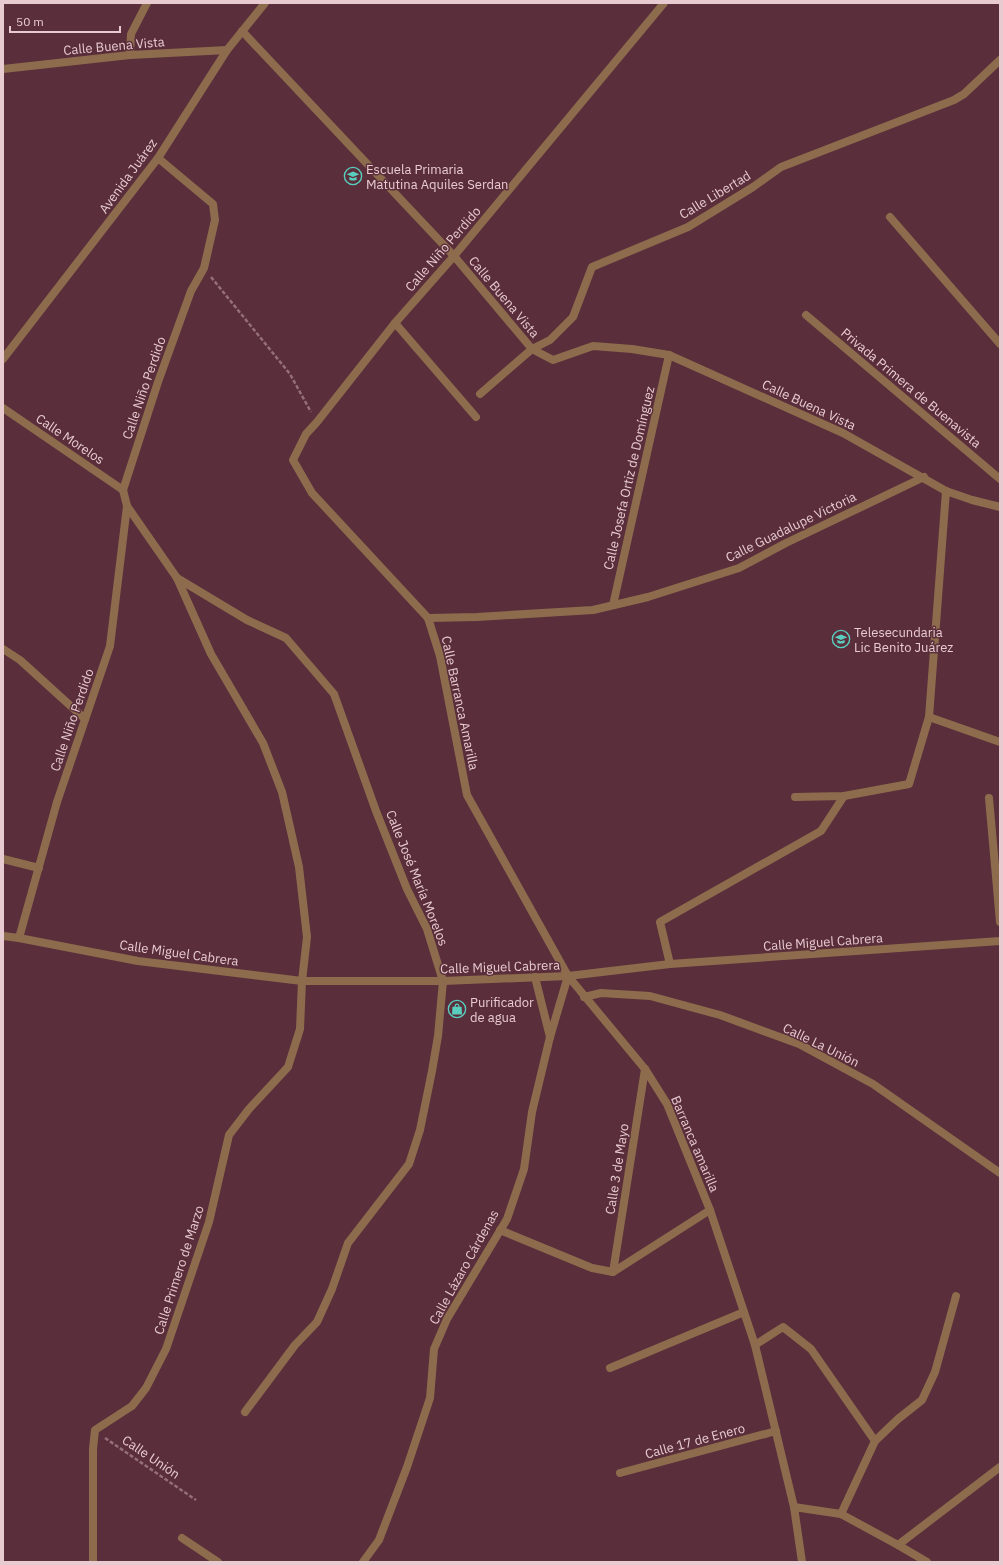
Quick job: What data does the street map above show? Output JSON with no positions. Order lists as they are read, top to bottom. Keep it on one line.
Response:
{"streets":{"street":["Calle Buena Vista","Avenida Juárez","Calle Libertad","Calle Niño Perdido","Privada Primera de Buenavista","Calle Morelos","Calle Josefa Ortiz de Domínguez","Calle Guadalupe Victoria","Calle Barranca Amarilla","Calle José María Morelos","Calle Miguel Cabrera","Calle La Unión","Barranca amarilla","Calle 3 de Mayo","Calle Lázaro Cárdenas","Calle Primero de Marzo","Calle 17 de Enero"],"path":["Calle Unión"]},"crossings":[["Calle Buena Vista","Avenida Juárez"],["Calle Buena Vista","Calle Libertad"],["Calle Buena Vista","Calle Niño Perdido"],["Calle Buena Vista","Calle Josefa Ortiz de Domínguez"],["Calle Buena Vista","Calle Guadalupe Victoria"],["Avenida Juárez","Calle Niño Perdido"],["Calle Niño Perdido","Calle Morelos"],["Calle Niño Perdido","Calle Barranca Amarilla"],["Calle Niño Perdido","Calle Miguel Cabrera"],["Calle Josefa Ortiz de Domínguez","Calle Guadalupe Victoria"],["Calle Guadalupe Victoria","Calle Barranca Amarilla"],["Calle Barranca Amarilla","Calle Miguel Cabrera"],["Calle Barranca Amarilla","Barranca amarilla"],["Calle Barranca Amarilla","Calle Lázaro Cárdenas"],["Calle José María Morelos","Calle Miguel Cabrera"],["Calle José María Morelos","Calle Primero de Marzo"],["Calle Miguel Cabrera","Barranca amarilla"],["Calle Miguel Cabrera","Calle Lázaro Cárdenas"],["Calle Miguel Cabrera","Calle Primero de Marzo"],["Calle La Unión","Barranca amarilla"],["Barranca amarilla","Calle 3 de Mayo"],["Barranca amarilla","Calle Lázaro Cárdenas"],["Calle Primero de Marzo","Calle Unión"]],"places":{"school or university":["Escuela Primaria Matutina Aquiles Serdan","Telesecundaria Lic Benito Juárez"],"shop":["Purificador de agua"]},"scale_bar":"50 m"}
